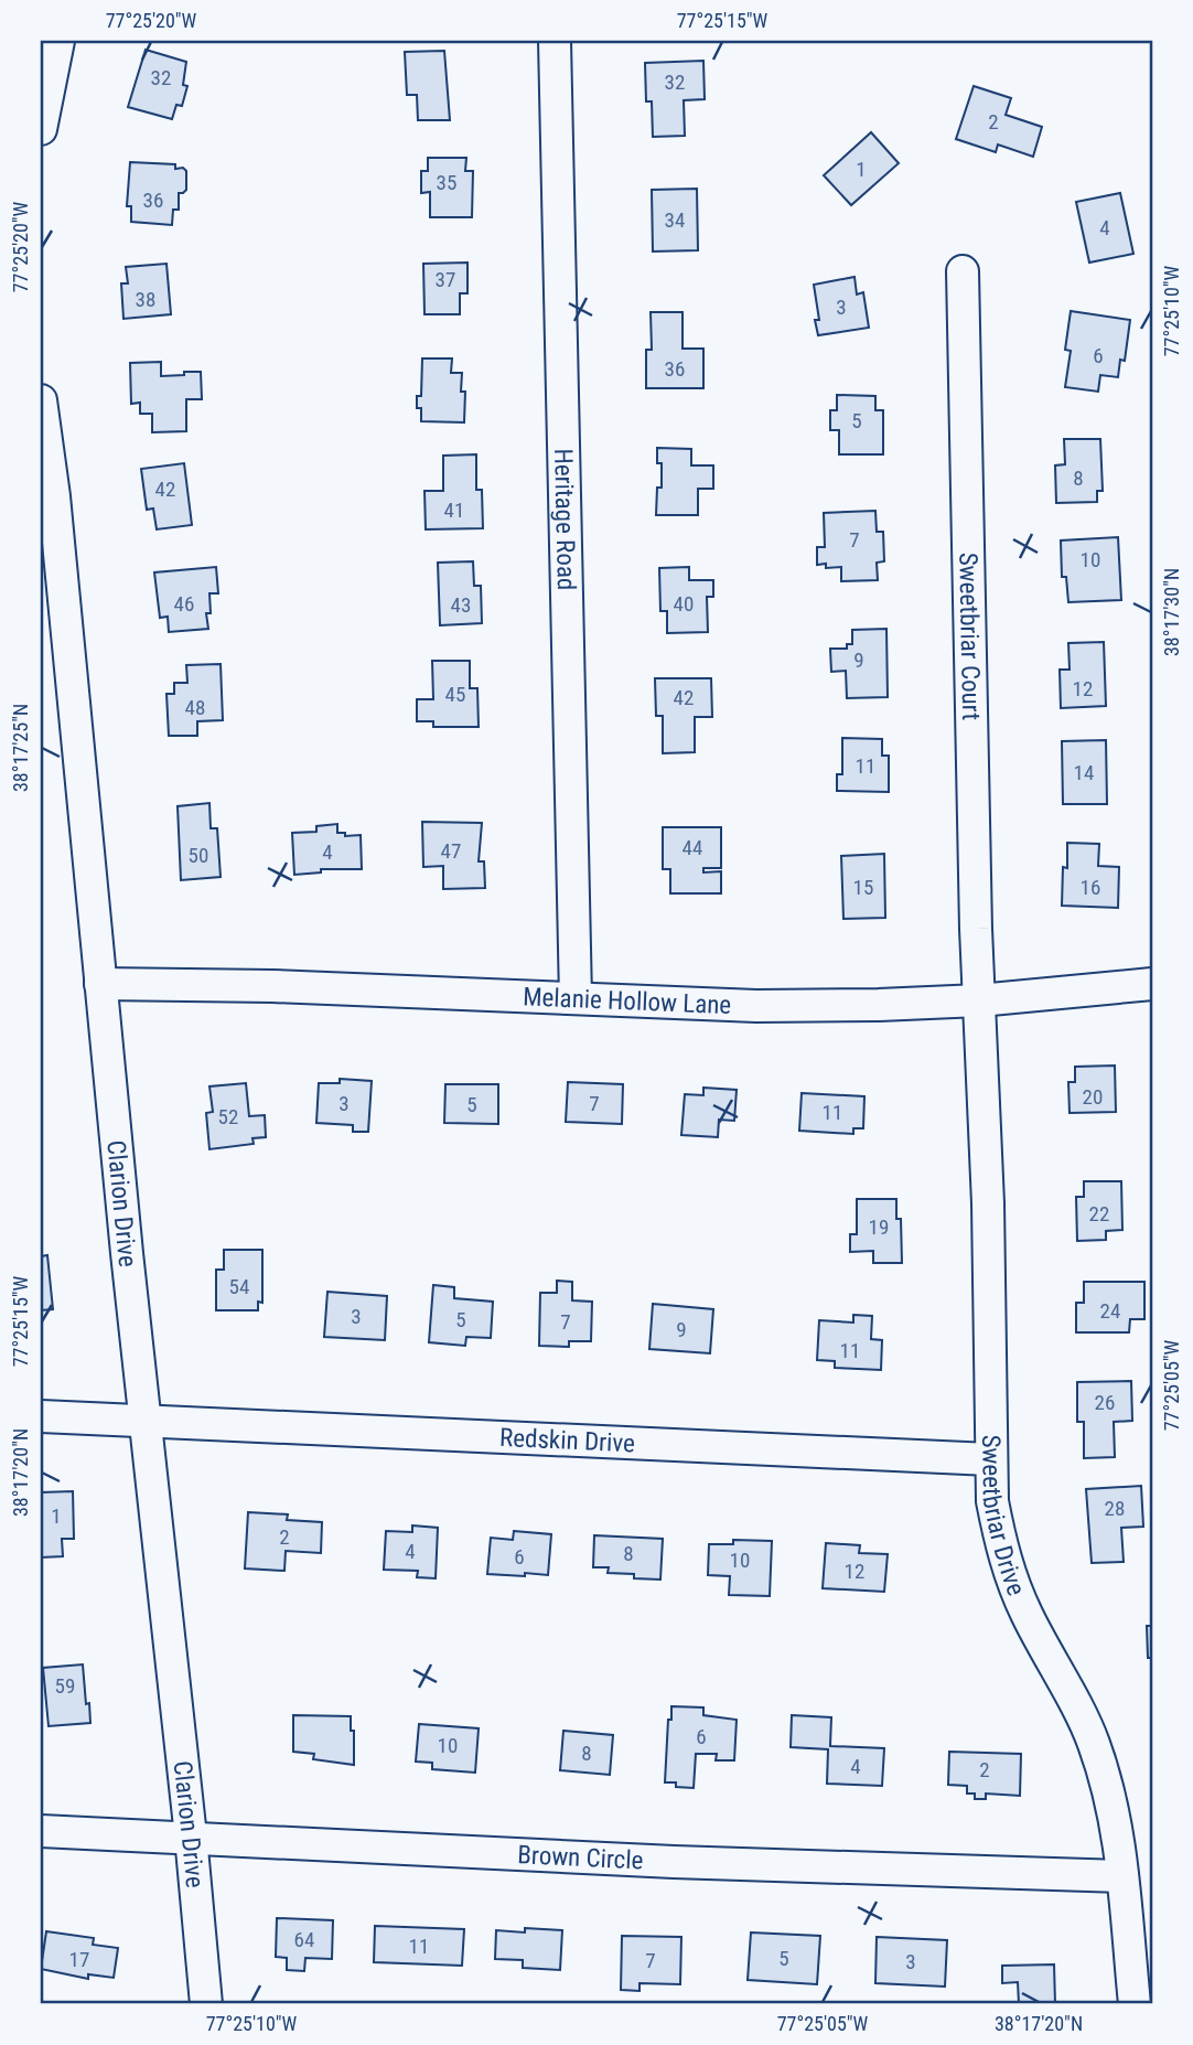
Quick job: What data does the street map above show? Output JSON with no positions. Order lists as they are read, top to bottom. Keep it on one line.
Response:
{"streets":{"street":["Heritage Road","Sweetbriar Court","Melanie Hollow Lane","Clarion Drive","Redskin Drive","Sweetbriar Drive","Brown Circle"]},"crossings":[["Heritage Road","Melanie Hollow Lane"],["Sweetbriar Court","Melanie Hollow Lane"],["Sweetbriar Court","Sweetbriar Drive"],["Melanie Hollow Lane","Clarion Drive"],["Melanie Hollow Lane","Sweetbriar Drive"],["Clarion Drive","Redskin Drive"],["Clarion Drive","Brown Circle"],["Redskin Drive","Sweetbriar Drive"],["Sweetbriar Drive","Brown Circle"]],"house_numbers":["32","32","2","1","35","36","34","4","37","38","3","6","36","5","8","42","41","7","10","46","40","43","9","12","45","42","48","11","14","44","47","4","50","15","16","20","3","7","5","11","52","22","19","54","24","3","5","7","9","11","26","28","1","2","4","8","6","10","12","59","6","10","8","4","2","64","11","5","17","7","3"],"coordinates":["77°25'20\"W","77°25'15\"W","77°25'10\"W","38°17'30\"N","38°17'25\"N","77°25'05\"W","38°17'20\"N"]}
